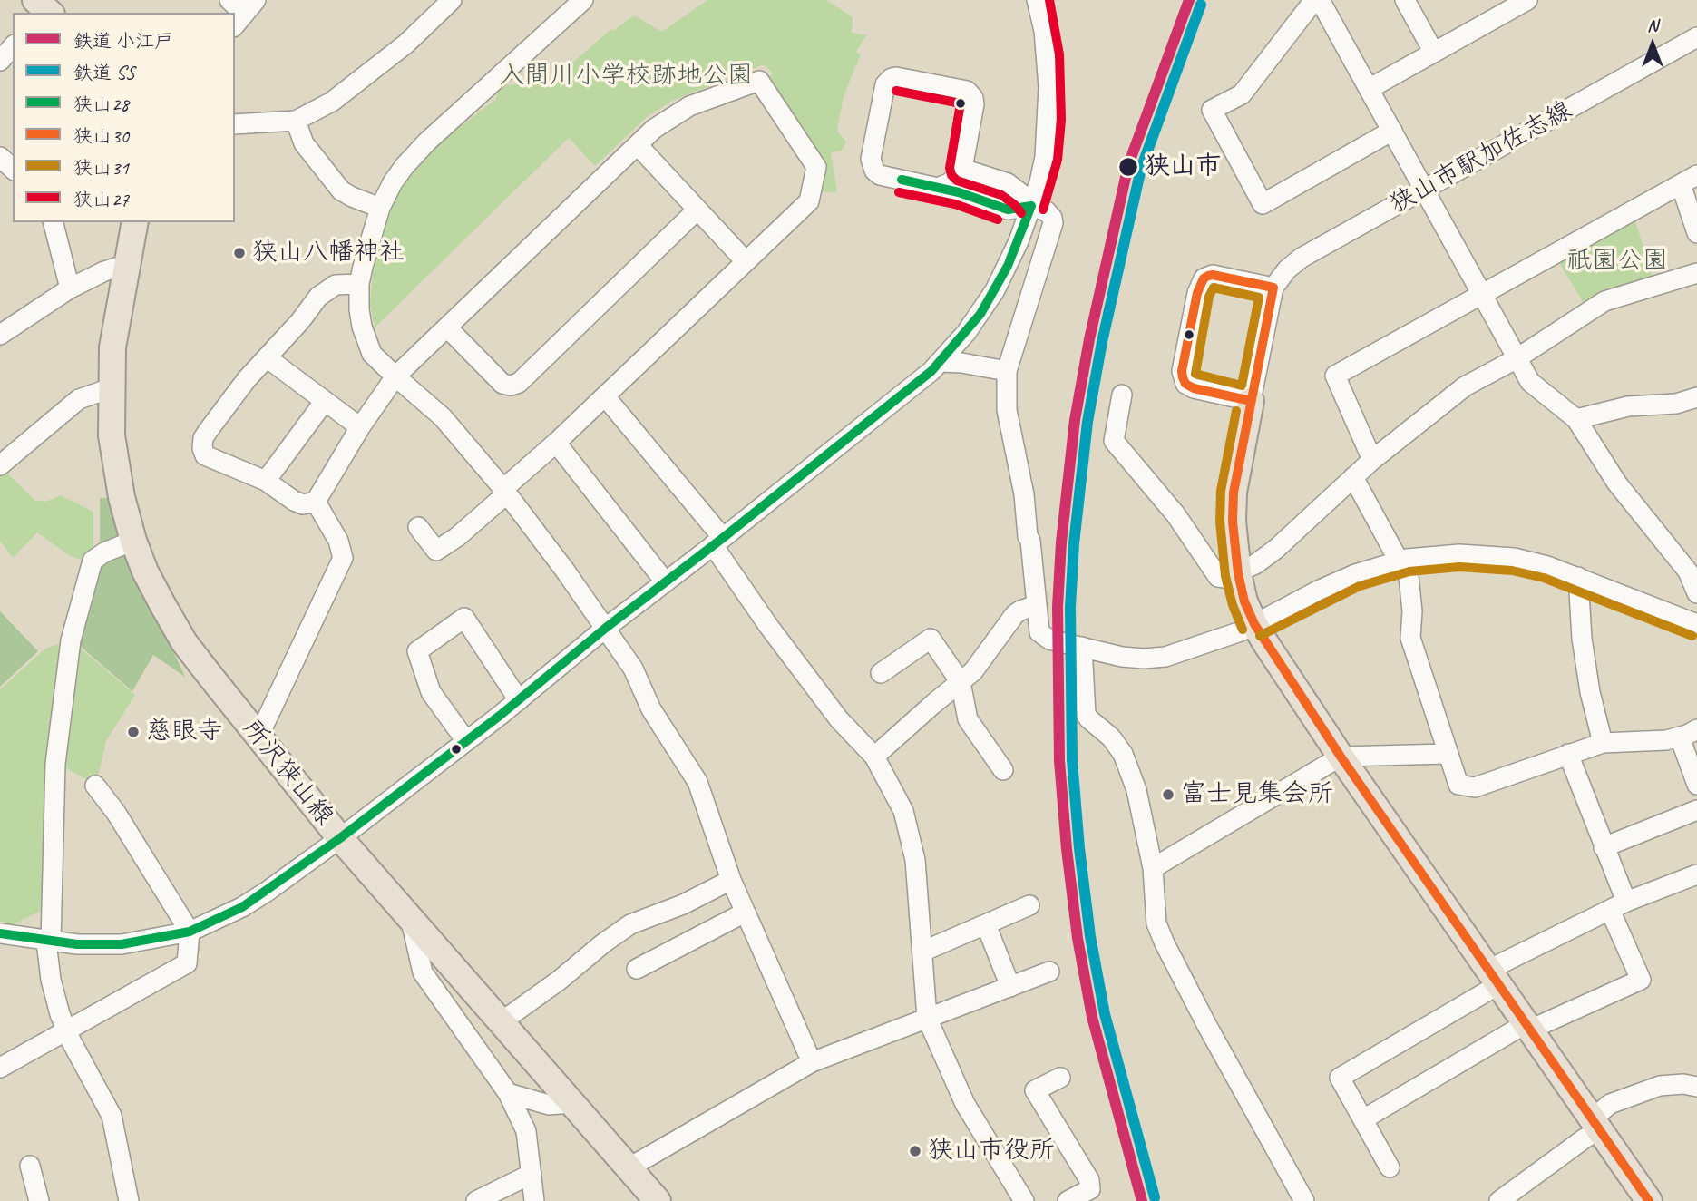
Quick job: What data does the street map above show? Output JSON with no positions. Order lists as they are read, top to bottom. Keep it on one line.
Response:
{"streets":{"main road":["所沢狭山線"],"street":["狭山市駅加佐志線"]},"parks":["入間川小学校跡地公園","祇園公園"],"places":["狭山市","狭山八幡神社","慈眼寺","富士見集会所","狭山市役所"],"lines":["rail line 小江戸","transit line 狭山27","rail line SS","transit line 狭山28","transit line 狭山30","transit line 狭山31"],"legend":["鉄道 小江戸","鉄道 SS","狭山28","狭山30","狭山31","狭山27"],"north":"top"}
